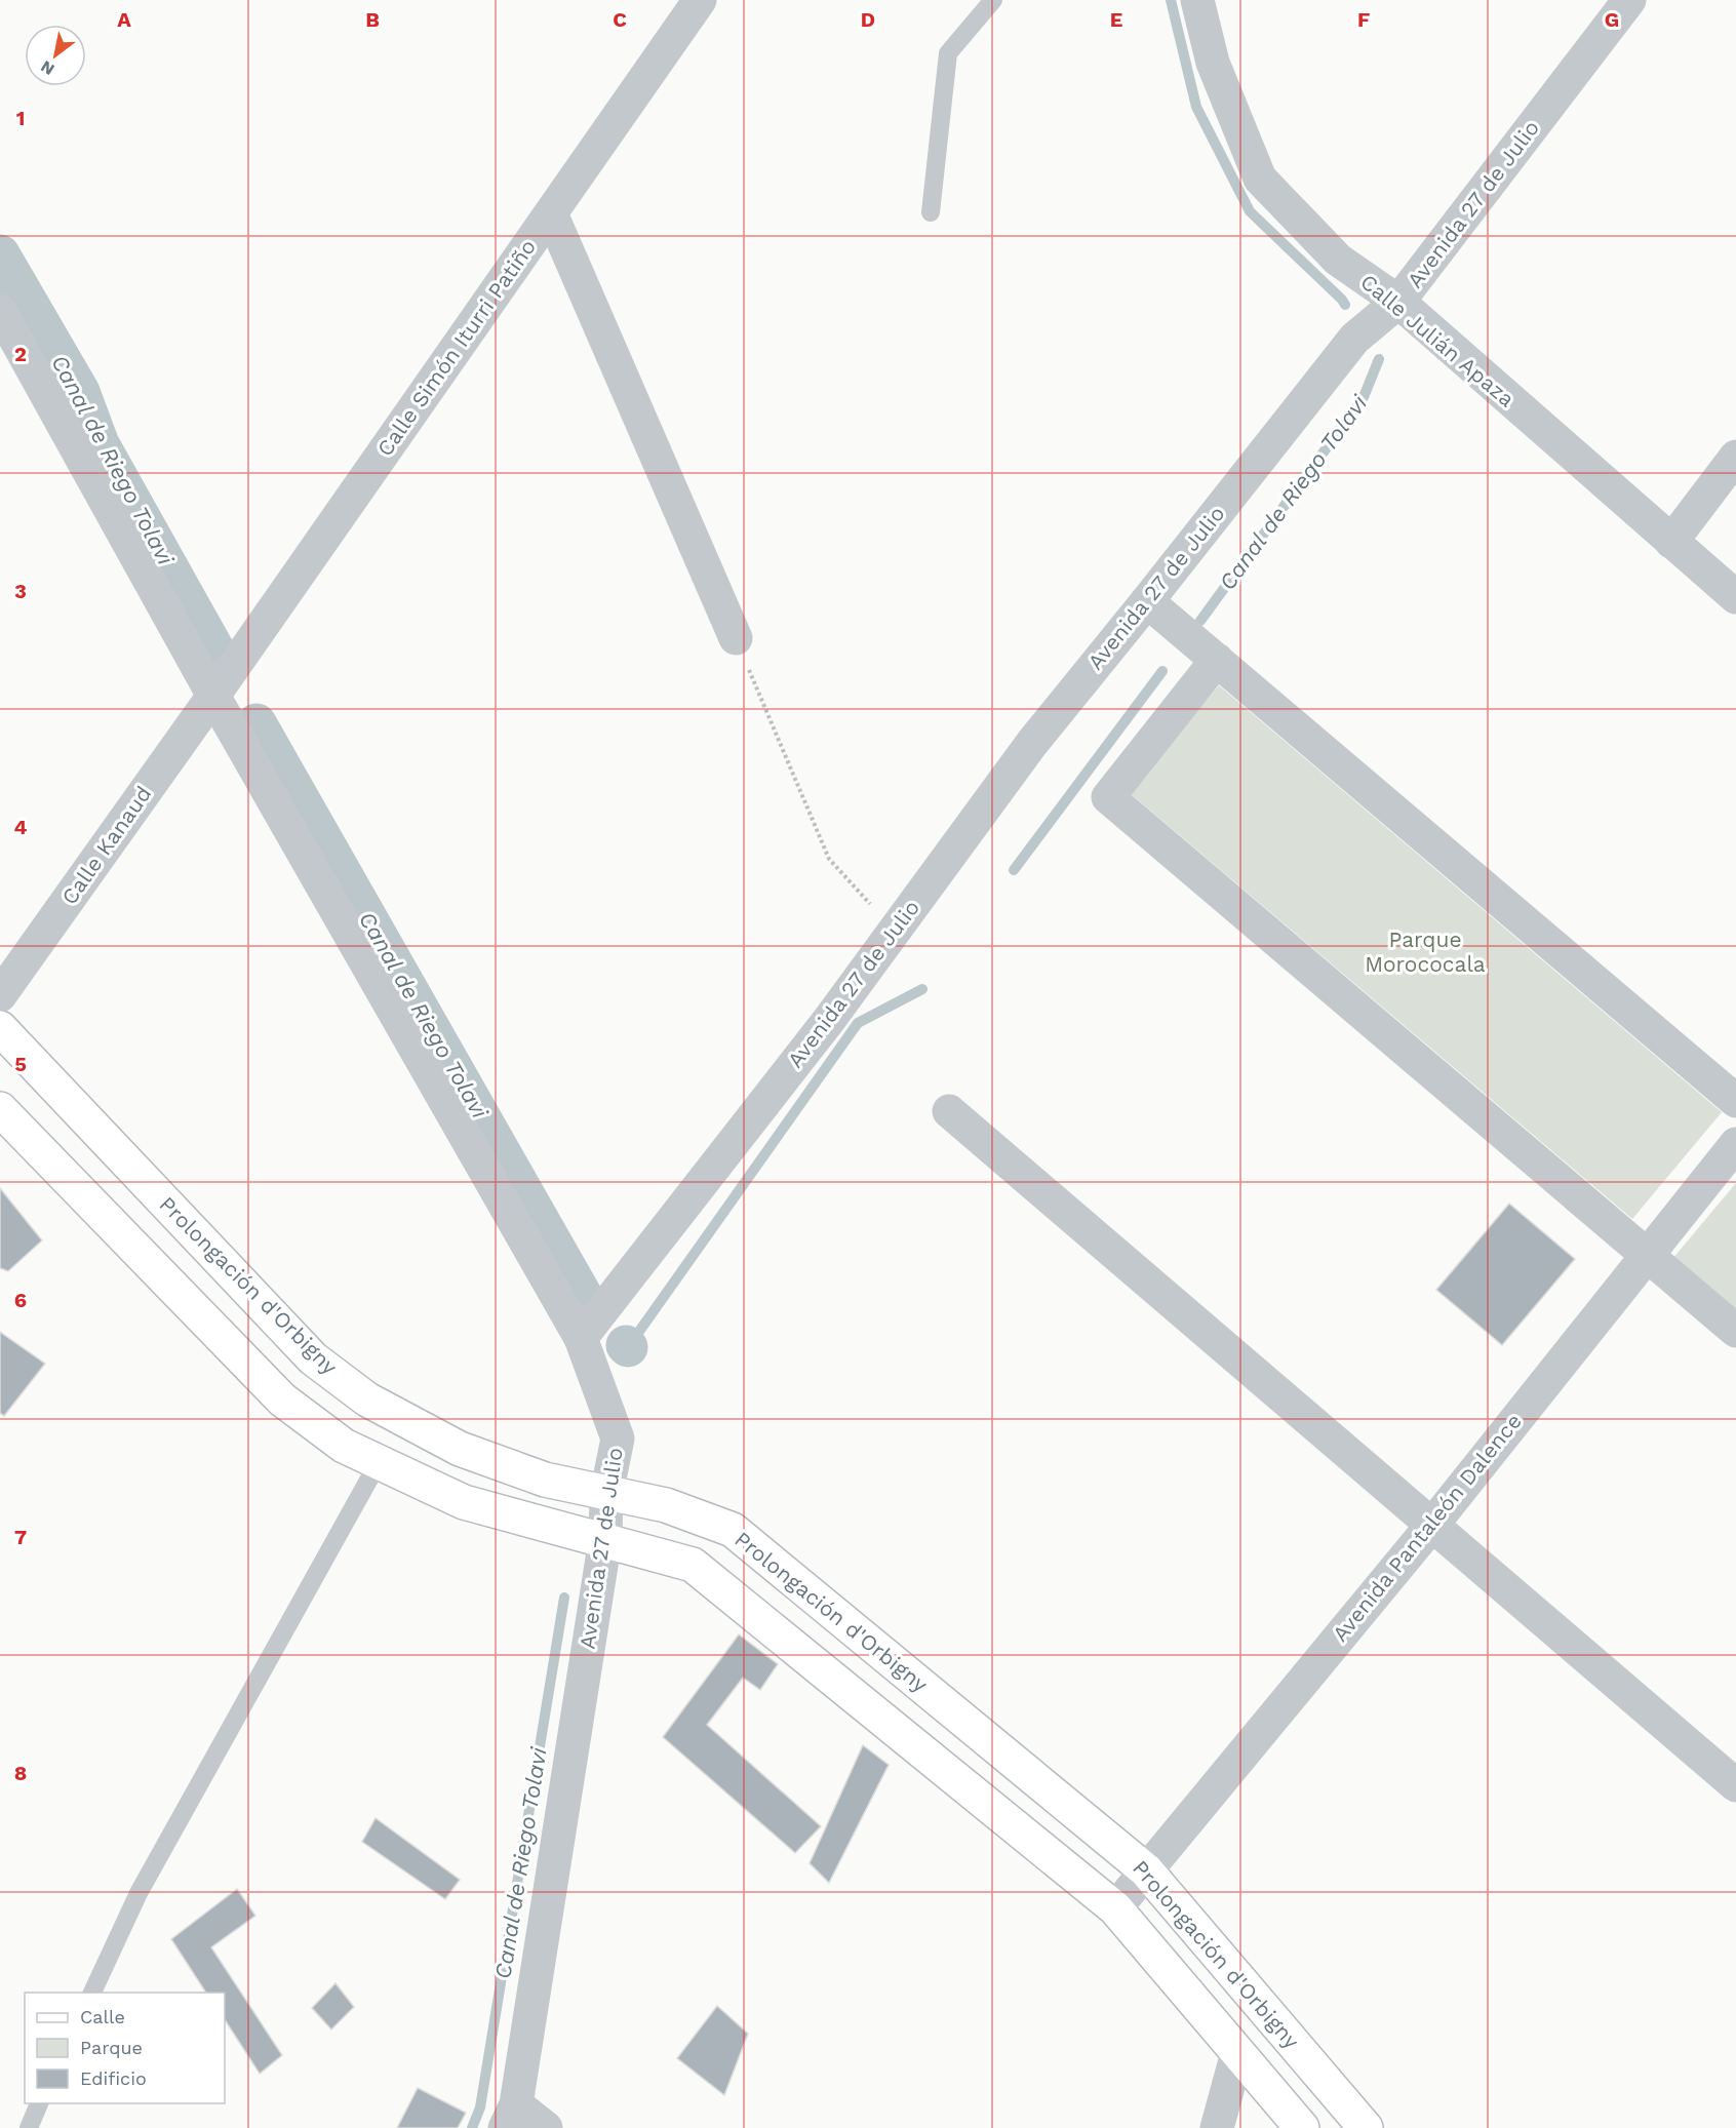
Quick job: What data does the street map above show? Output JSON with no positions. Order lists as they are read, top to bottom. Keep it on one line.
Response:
{"streets":{"main road":["Prolongación d'Orbigny"],"street":["Avenida 27 de Julio","Calle Julián Apaza","Calle Simón Iturri Patiño","Calle Kanaud","Avenida Pantaleón Dalence"]},"crossings":[["Avenida 27 de Julio","Calle Julián Apaza"],["Avenida 27 de Julio","Prolongación d'Orbigny"],["Calle Simón Iturri Patiño","Calle Kanaud"],["Prolongación d'Orbigny","Avenida Pantaleón Dalence"]],"water":["Canal de Riego Tolavi"],"parks":["Parque Morococala"],"legend":["Calle","Parque","Edificio"],"north":"bottom left","grid":{"columns":["A","B","C","D","E","F","G"],"rows":["1","2","3","4","5","6","7","8"]}}
